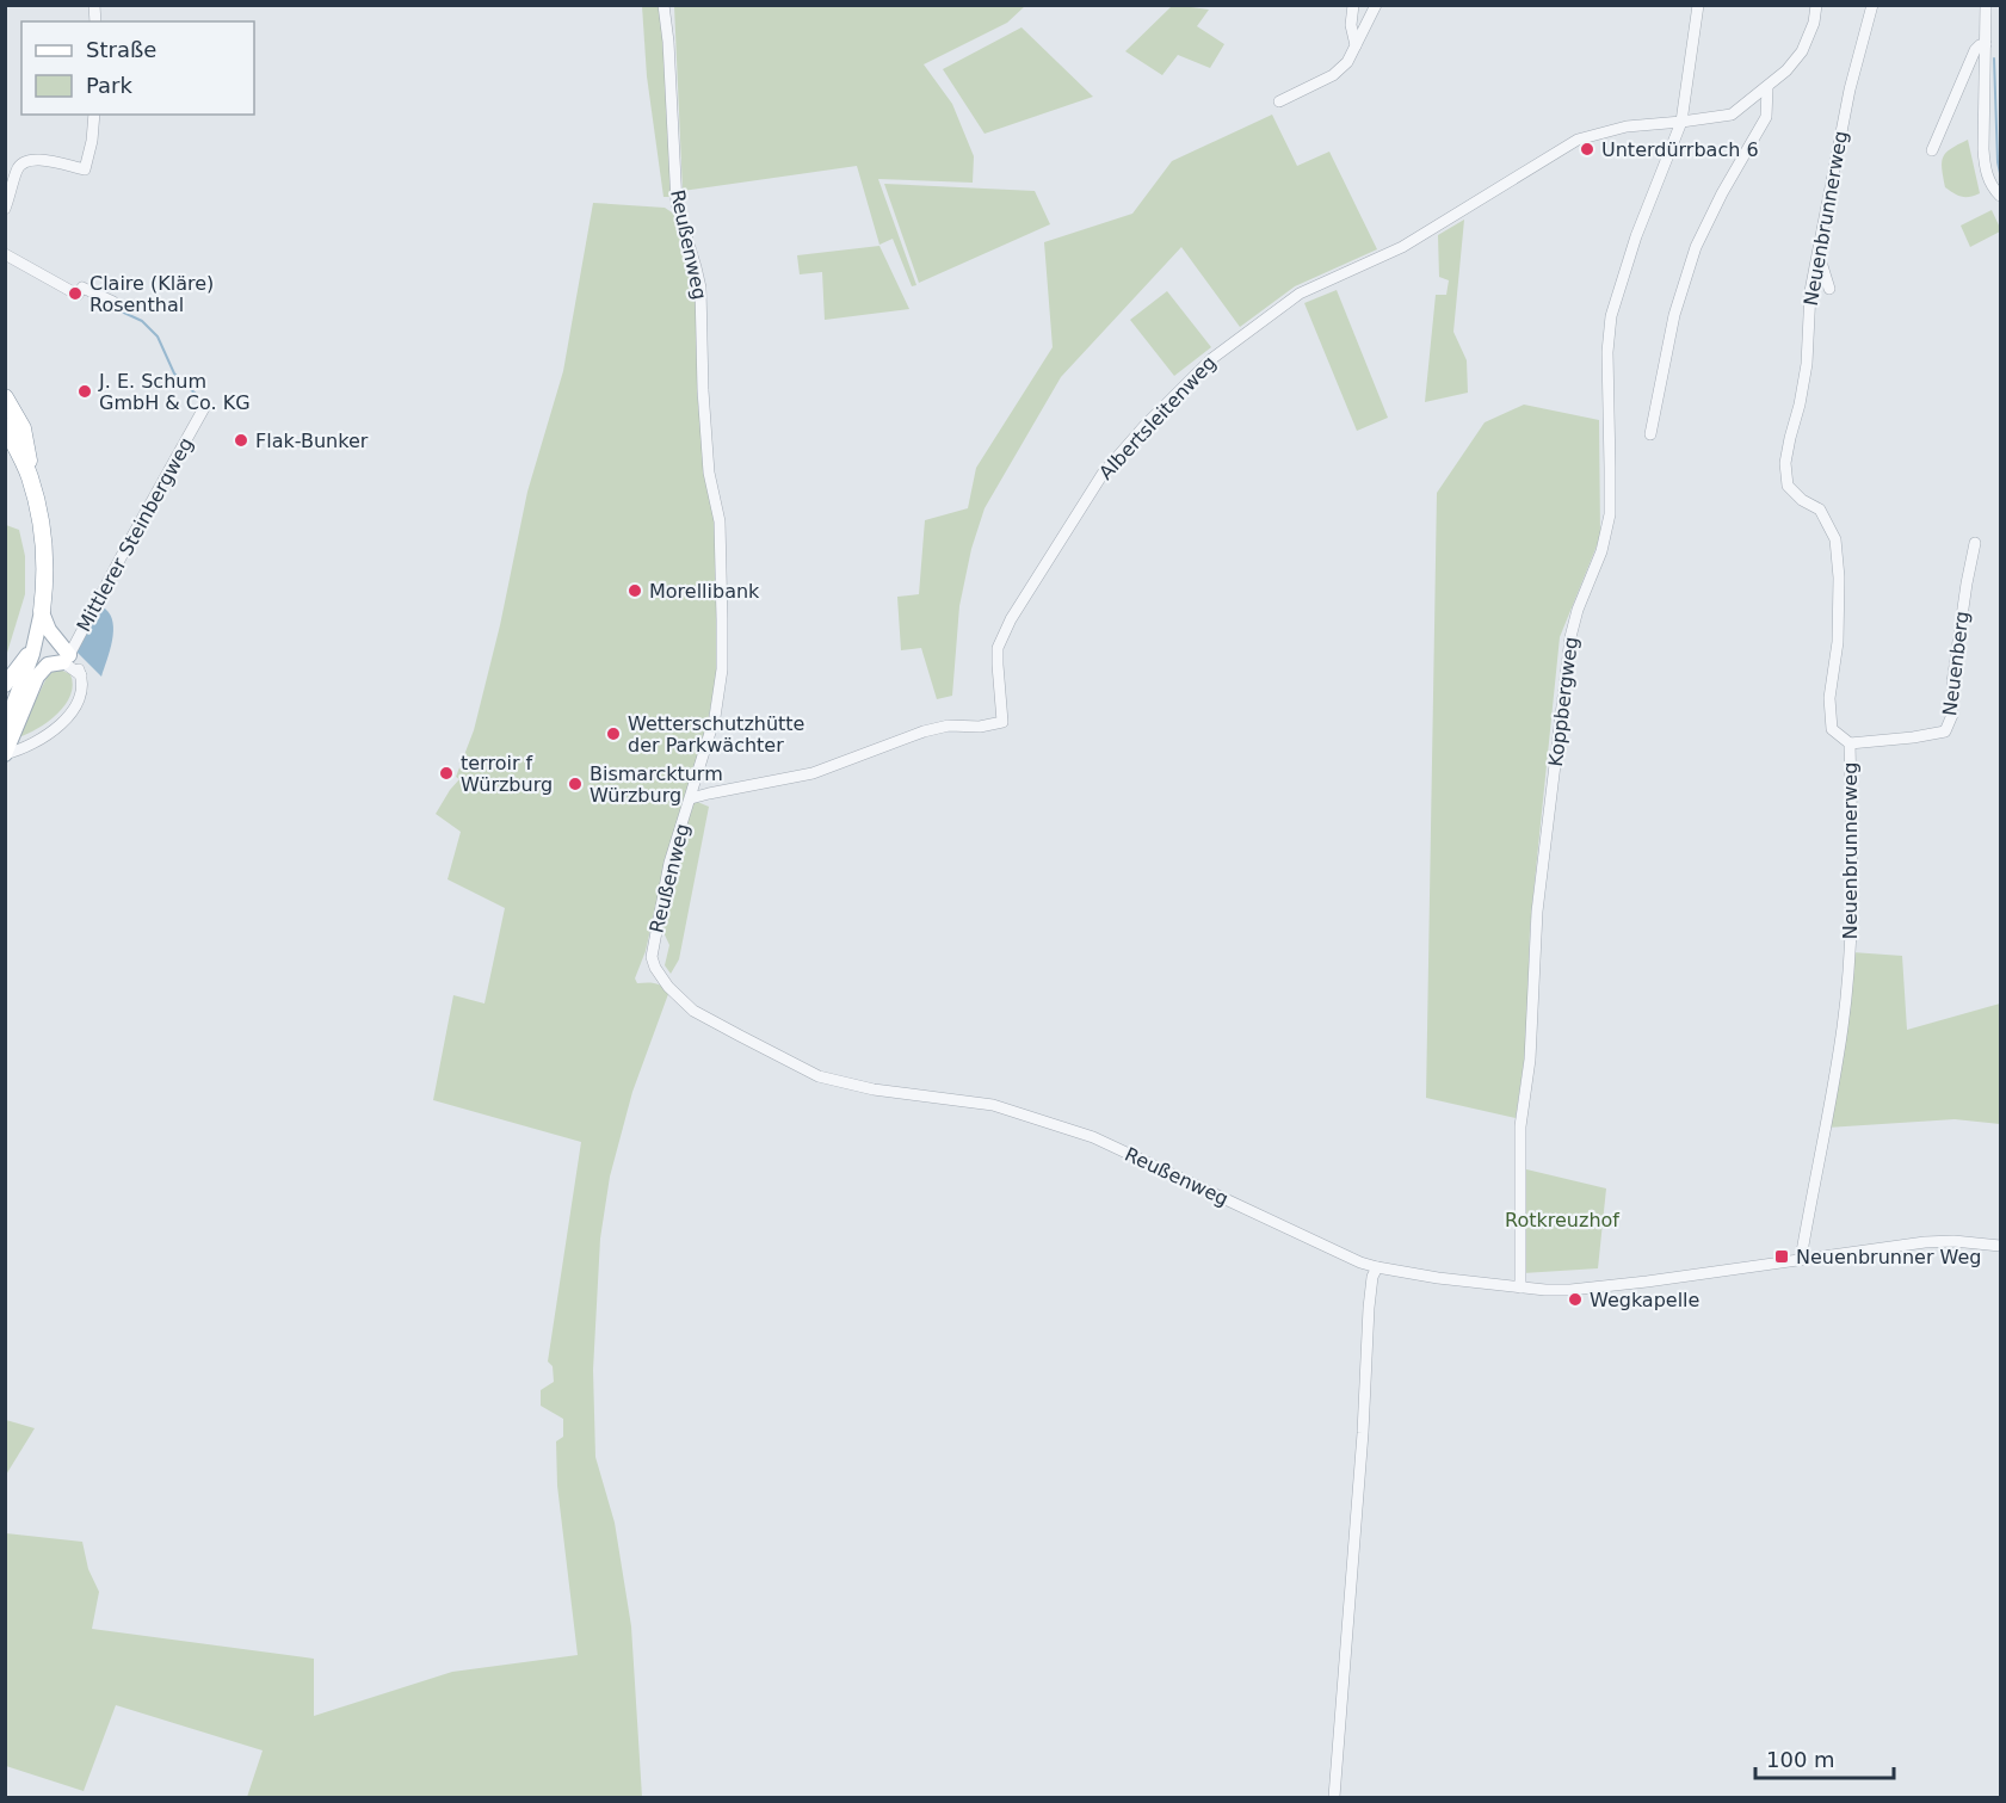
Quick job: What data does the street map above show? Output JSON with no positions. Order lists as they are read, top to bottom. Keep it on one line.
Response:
{"streets":{"street":["Neuenbrunnerweg","Reußenweg","Albertsleitenweg","Mittlerer Steinbergweg","Neuenberg","Koppbergweg"]},"crossings":[["Neuenbrunnerweg","Neuenberg"],["Reußenweg","Albertsleitenweg"],["Albertsleitenweg","Koppbergweg"]],"parks":["Rotkreuzhof"],"places":{"other":["Unterdürrbach 6","Claire (Kläre) Rosenthal","J. E. Schum GmbH & Co. KG","Flak-Bunker","Morellibank","Wetterschutzhütte der Parkwächter","terroir f Würzburg","Bismarckturm Würzburg","Wegkapelle"],"transit":["Neuenbrunner Weg"]},"legend":["Straße","Park"],"scale_bar":"100 m"}
